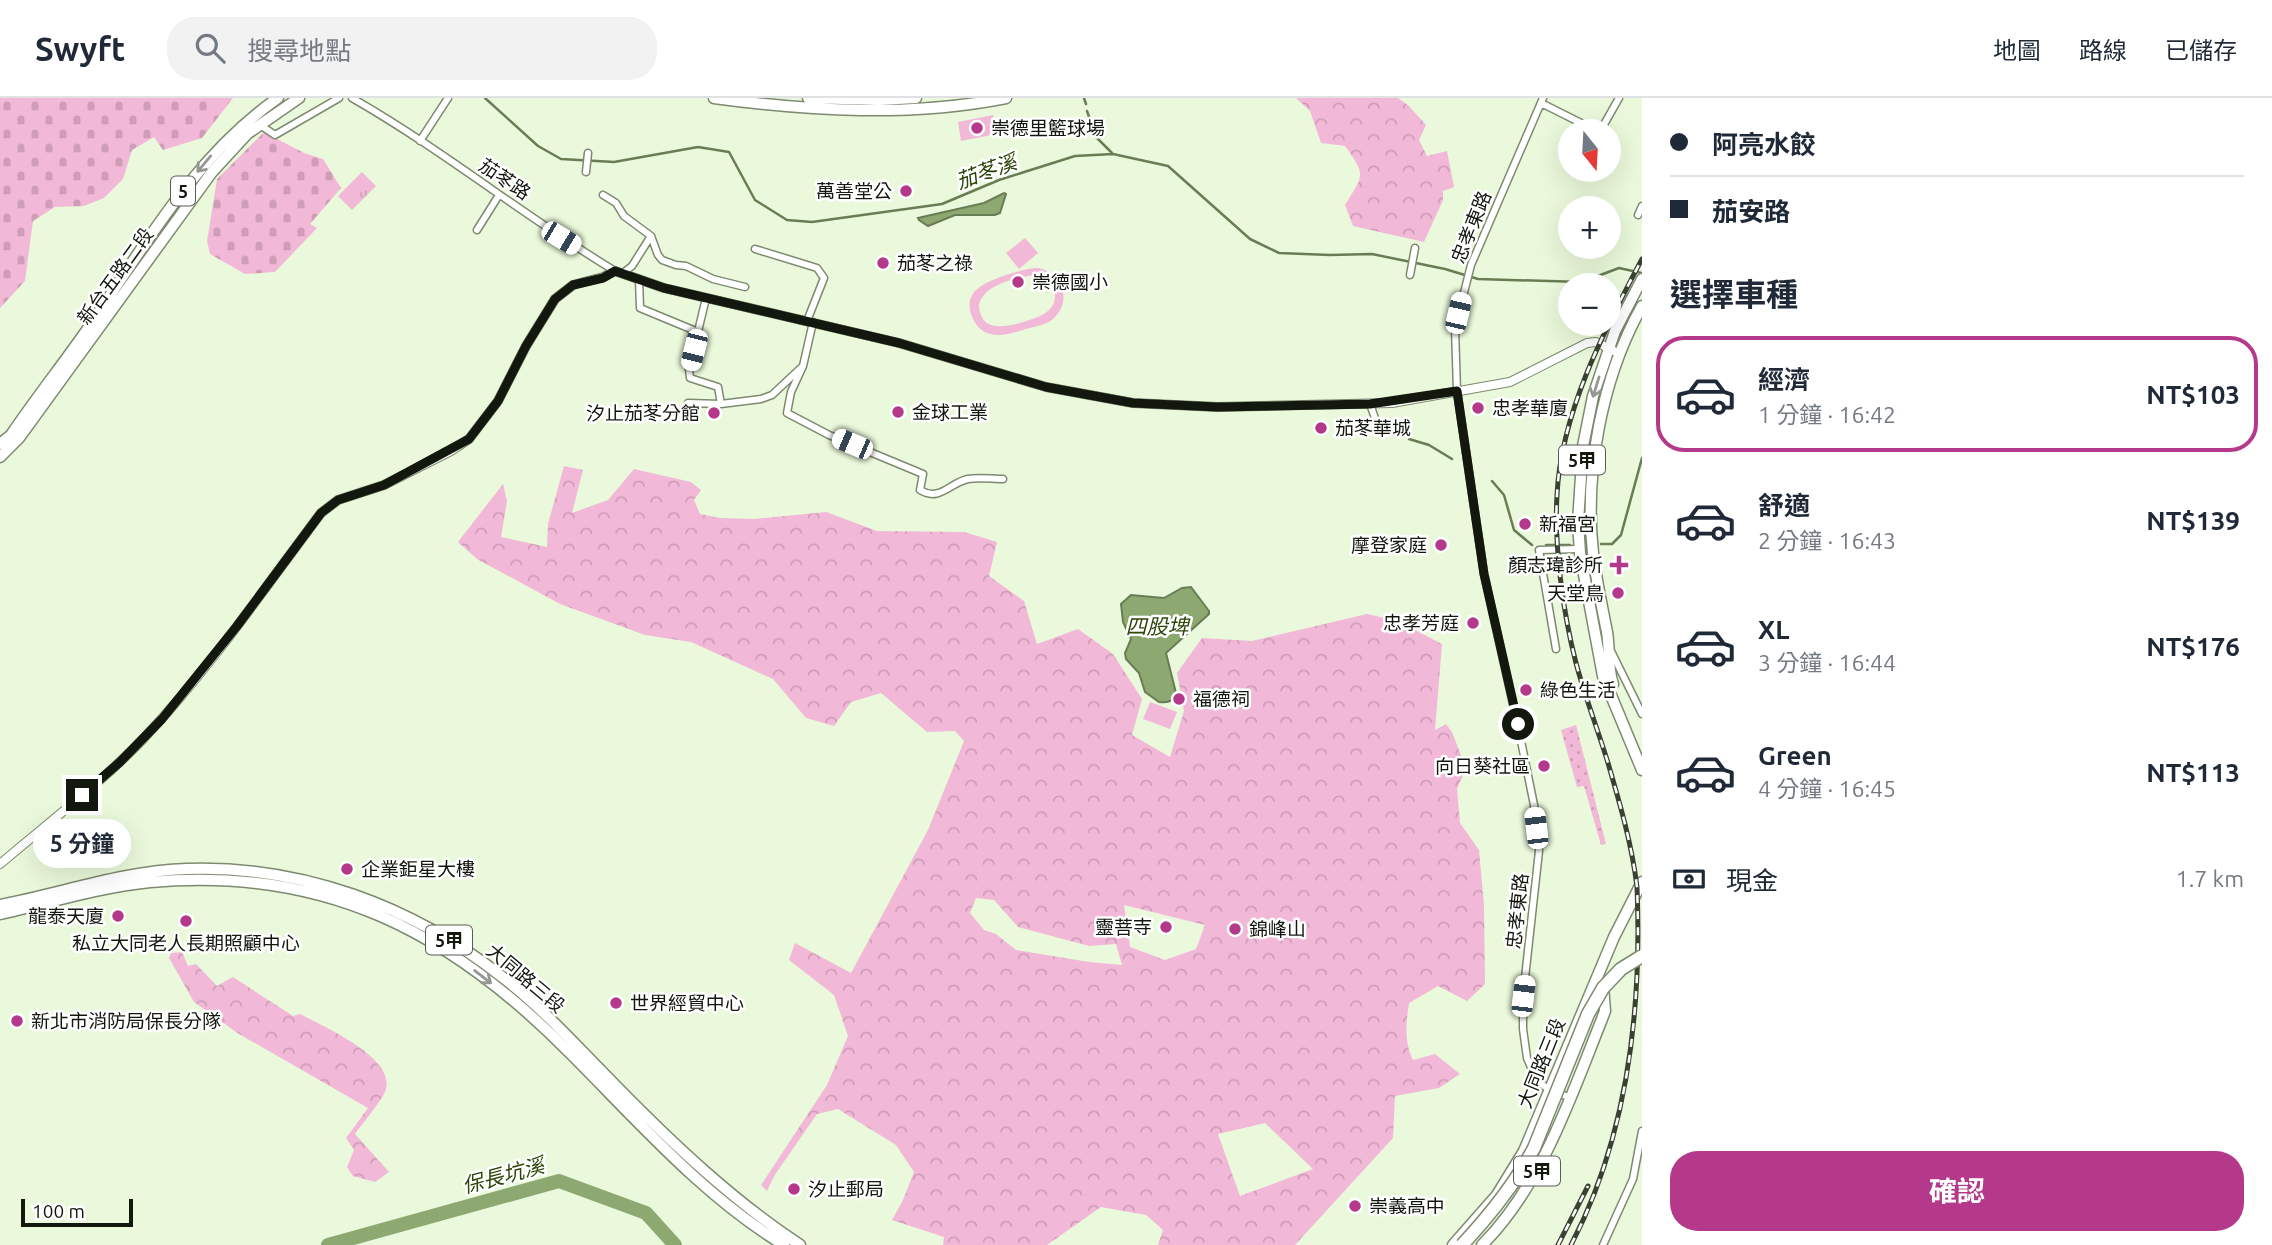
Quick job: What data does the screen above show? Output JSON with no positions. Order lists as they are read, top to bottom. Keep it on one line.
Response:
{"streets":{"main road":["5","新台五路二段","5甲","大同路三段"],"street":["茄苳路","忠孝東路"]},"crossings":[["茄苳路","忠孝東路"],["茄苳路","5甲"],["忠孝東路","大同路三段"]],"water":["茄苳溪","四股埤","保長坑溪"],"places":{"other":["崇德里籃球場","萬善堂公","茄苳之祿","崇德國小","忠孝華廈","金球工業","汐止茄苳分館","茄苳華城","新福宮","摩登家庭","天堂鳥","忠孝芳庭","綠色生活","福德祠","向日葵社區","企業鉅星大樓","龍泰天廈","私立大同老人長期照顧中心","靈菩寺","錦峰山","世界經貿中心","新北市消防局保長分隊","汐止郵局","崇義高中"],"health":["顏志瑋診所"]},"scale_bar":"100 m","north":"bottom","page":{"header":"Swyft","search":"搜尋地點","nav":["地圖","路線","已儲存"],"banner":["阿亮水餃","茄安路"],"map_buttons":["+","−"],"heading":"選擇車種","list":[{"name":"經濟","note":"1 分鐘 · 16:42","value":"NT$103"},{"name":"舒適","note":"2 分鐘 · 16:43","value":"NT$139"},{"name":"XL","note":"3 分鐘 · 16:44","value":"NT$176"},{"name":"Green","note":"4 分鐘 · 16:45","value":"NT$113"}],"bubble":"5 分鐘","pay":["現金","1.7 km"],"buttons":"確認","scale":"100 m"}}
